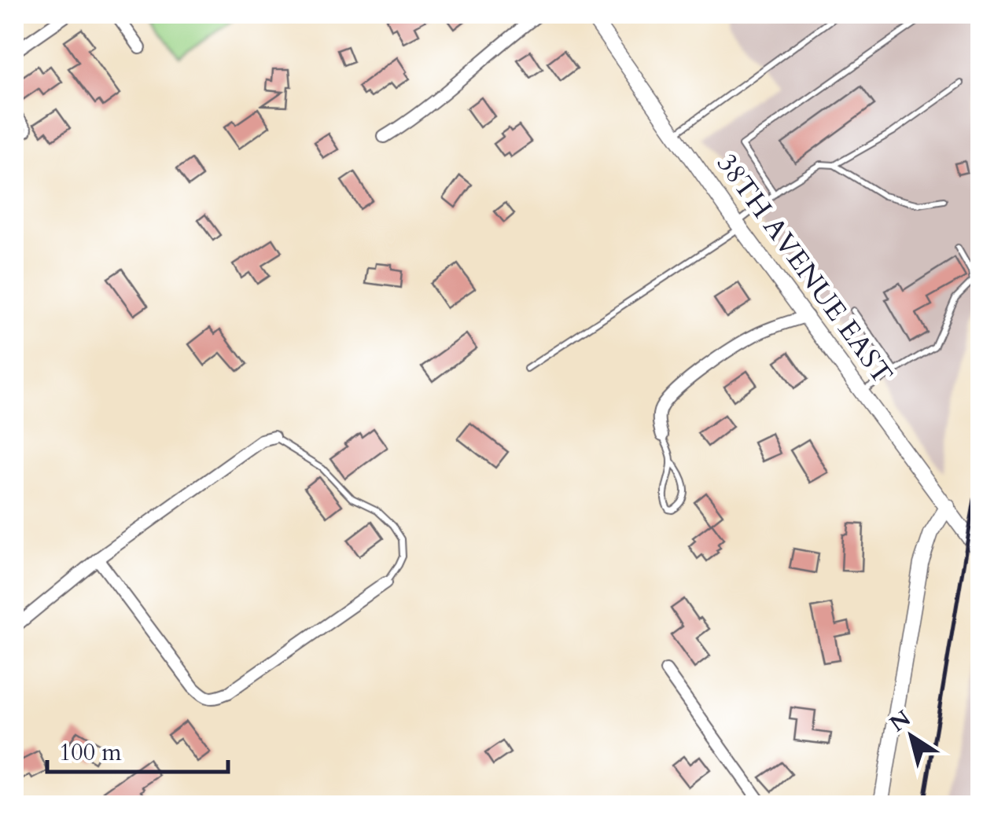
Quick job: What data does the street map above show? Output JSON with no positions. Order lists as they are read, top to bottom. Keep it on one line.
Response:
{"streets":{"street":["38TH AVENUE EAST"]},"scale_bar":"100 m","north":"top left"}
